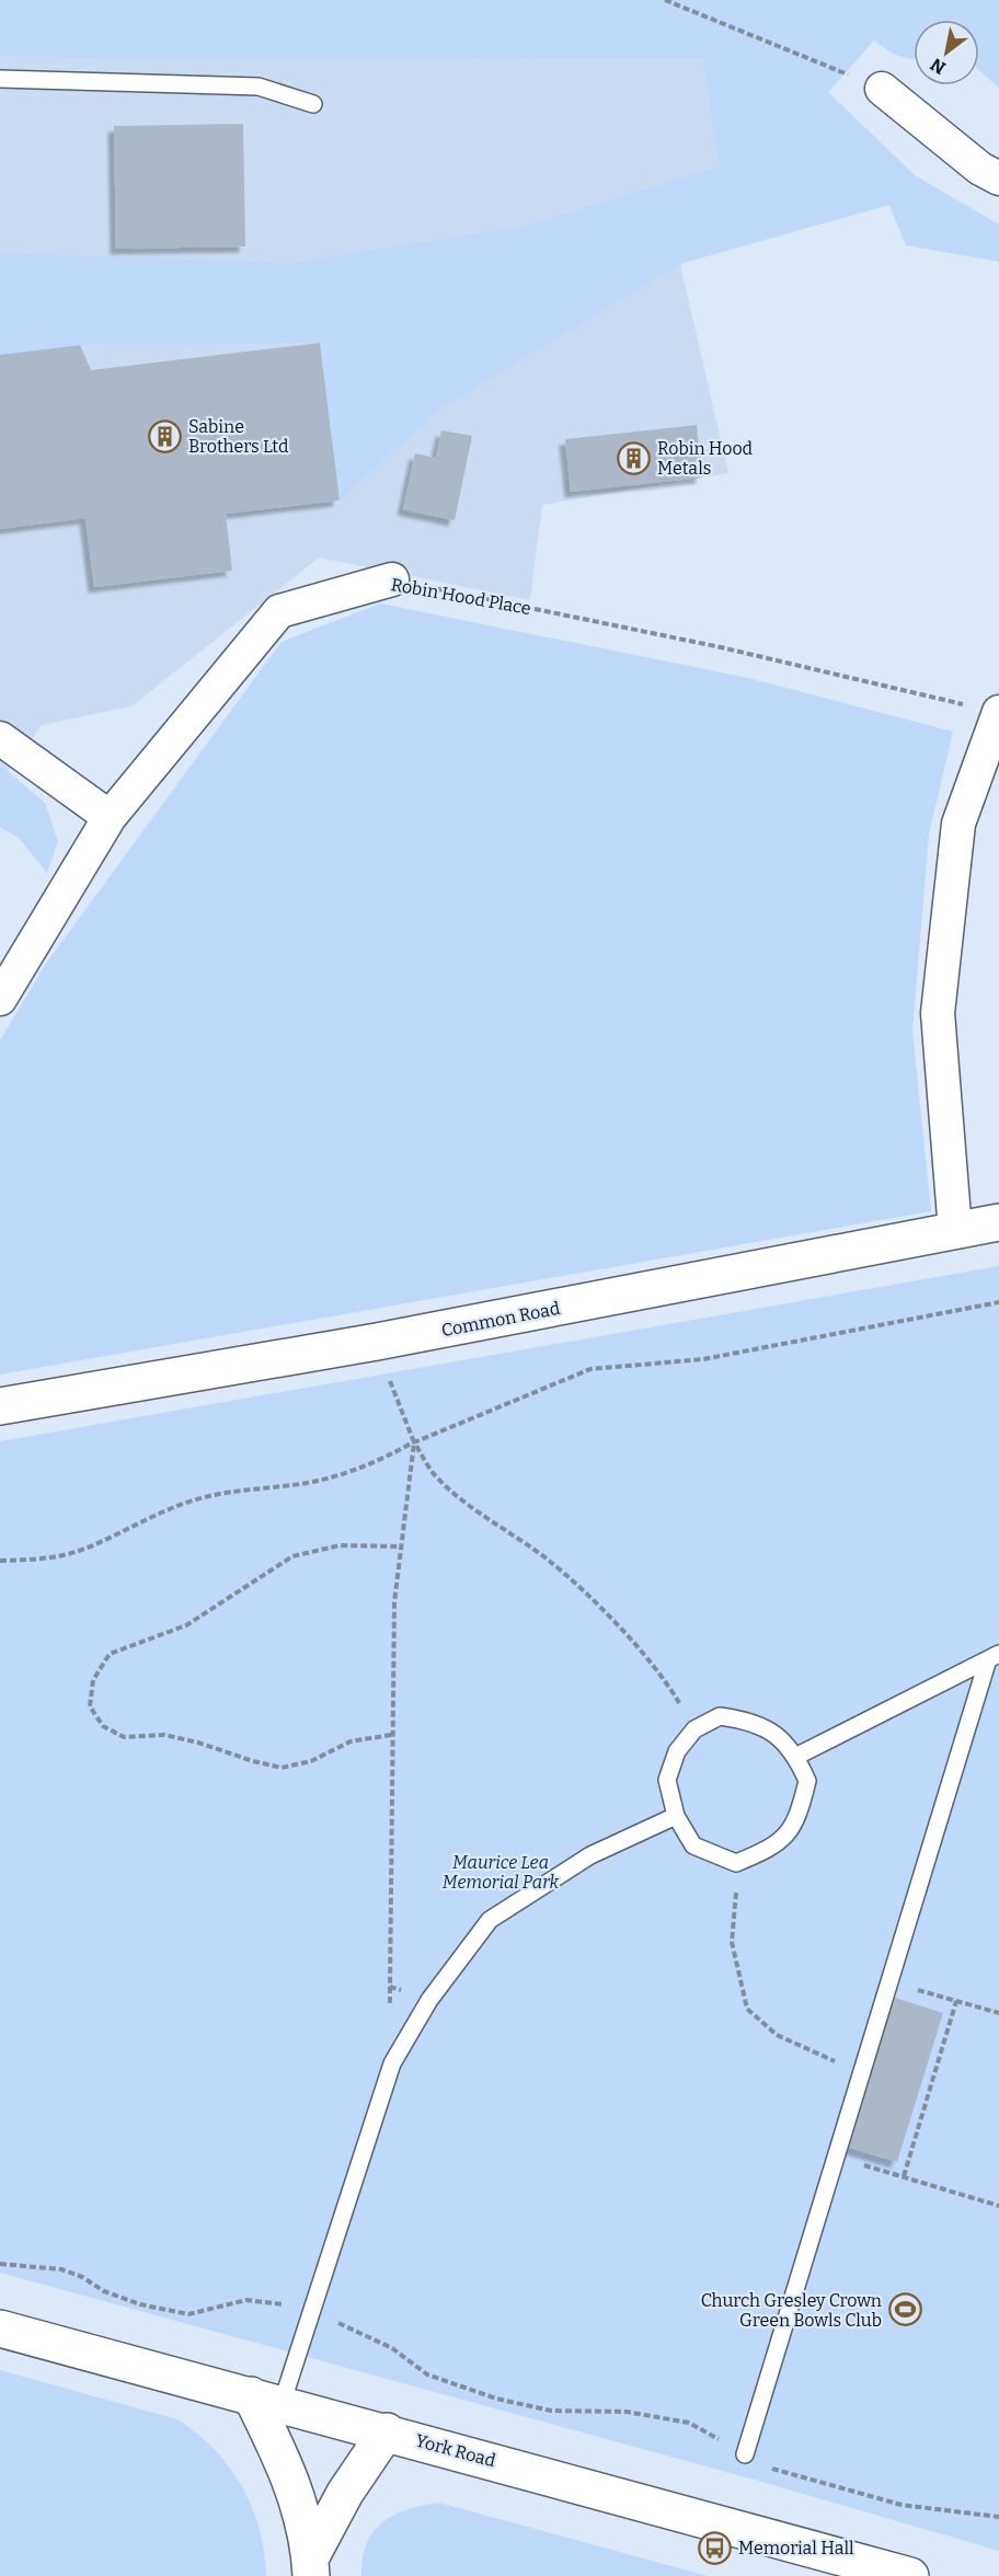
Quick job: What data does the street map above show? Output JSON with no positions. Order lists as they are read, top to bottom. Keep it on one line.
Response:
{"streets":{"street":["Robin Hood Place","Common Road","York Road"]},"parks":["Maurice Lea Memorial Park"],"places":{"building":["Sabine Brothers Ltd","Robin Hood Metals"],"sports":["Church Gresley Crown Green Bowls Club"],"bus stop":["Memorial Hall"]},"north":"bottom left"}
